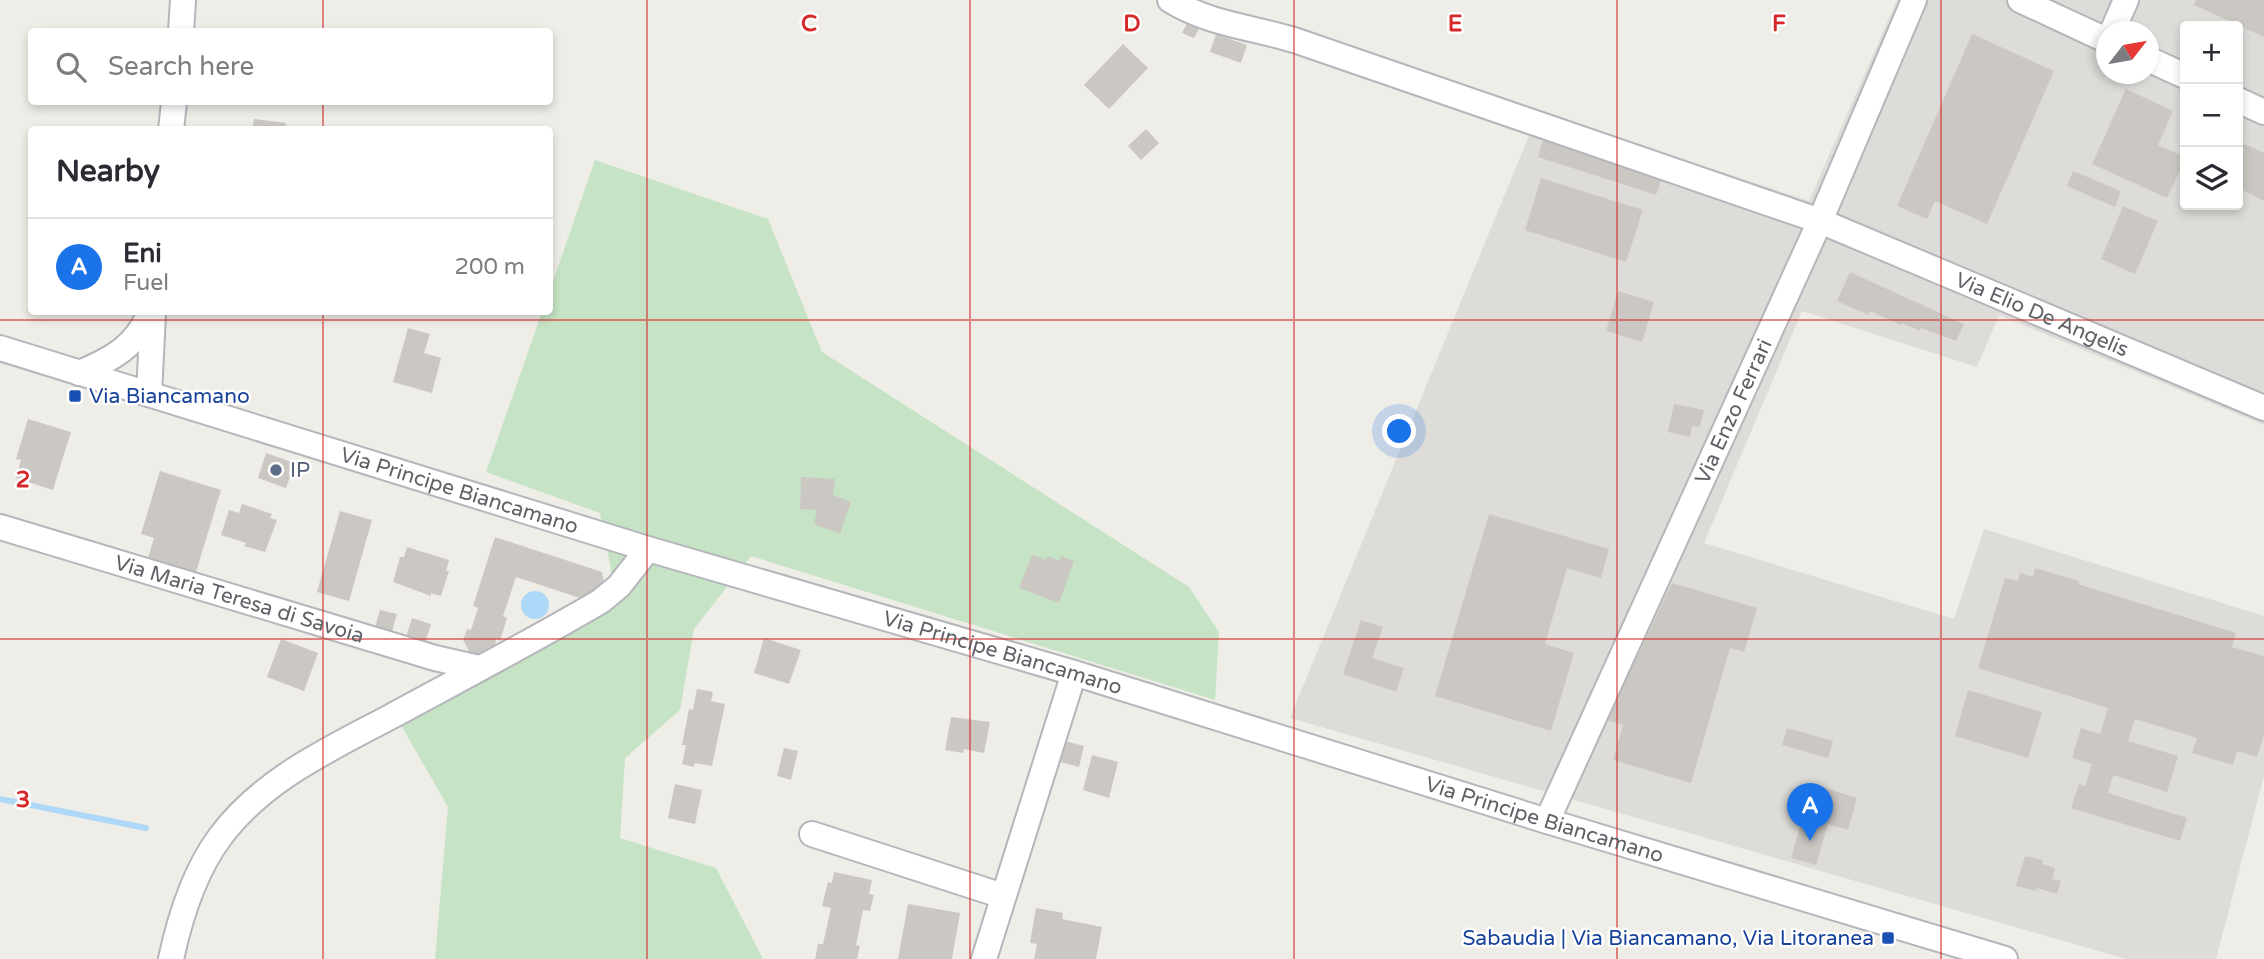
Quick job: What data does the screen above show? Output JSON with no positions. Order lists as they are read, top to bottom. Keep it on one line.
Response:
{"streets":{"street":["Via Elio De Angelis","Via Enzo Ferrari","Via Principe Biancamano","Via Maria Teresa di Savoia"]},"crossings":[["Via Elio De Angelis","Via Enzo Ferrari"],["Via Enzo Ferrari","Via Principe Biancamano"]],"places":{"transit":["Via Biancamano","Sabaudia | Via Biancamano, Via Litoranea"],"other":["IP"]},"north":"top right","page":{"map_buttons":["+","−"],"search":"Search here","heading":"Nearby","list":[{"mark":"A","name":"Eni","note":"Fuel","value":"200 m"}],"pins":"A"},"grid":{"columns":["C","D","E","F"],"rows":["2","3"]}}
